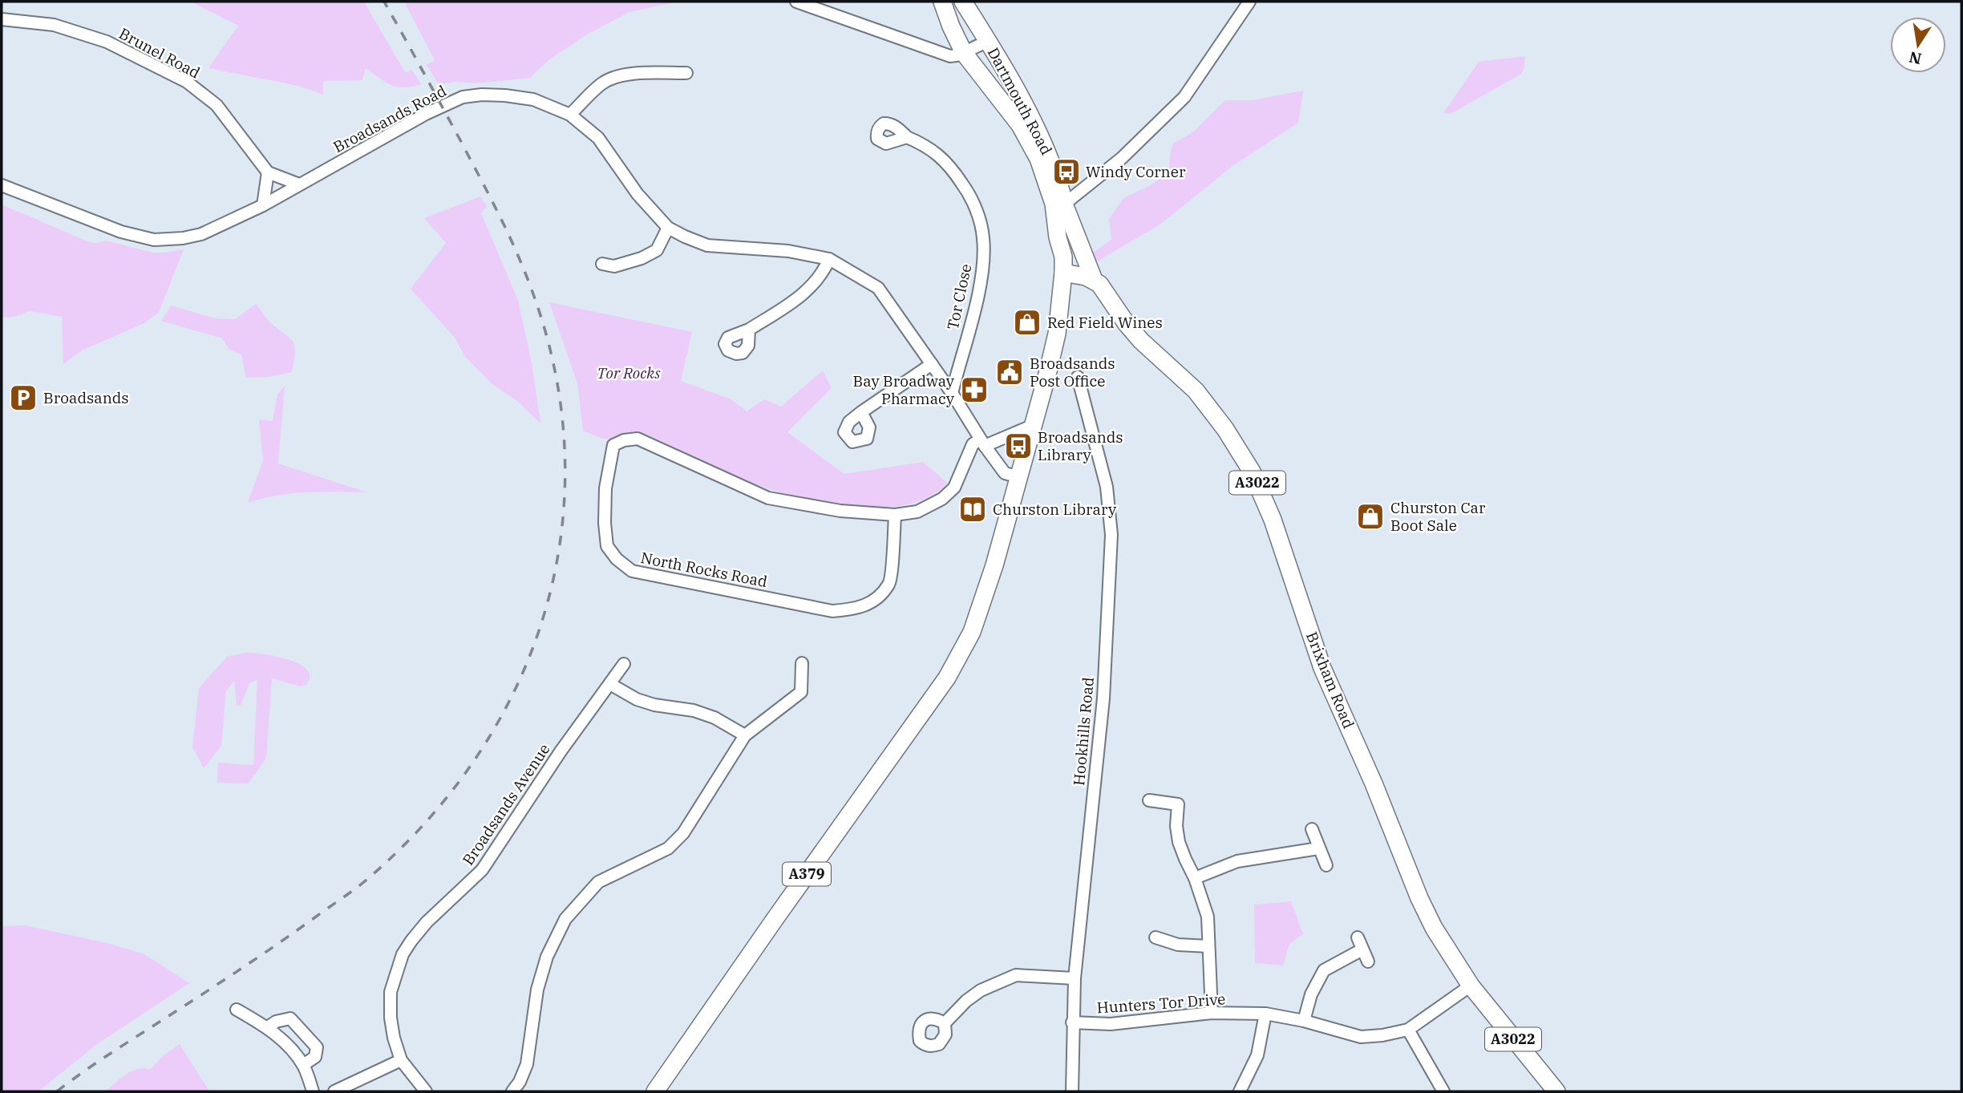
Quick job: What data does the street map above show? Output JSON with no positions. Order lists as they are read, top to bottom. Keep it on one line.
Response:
{"streets":{"main road":["Dartmouth Road","A3022","Brixham Road","A379"],"street":["Brunel Road","Broadsands Road","Tor Close","North Rocks Road","Hookhills Road","Broadsands Avenue","Hunters Tor Drive"]},"crossings":[["Dartmouth Road","Brixham Road"],["Broadsands Road","Tor Close"],["Broadsands Road","North Rocks Road"],["Broadsands Road","A379"],["Brixham Road","Hunters Tor Drive"],["Hookhills Road","Hunters Tor Drive"]],"parks":["Tor Rocks"],"places":{"bus stop":["Windy Corner","Broadsands Library"],"shop":["Red Field Wines","Churston Car Boot Sale"],"public building":["Broadsands Post Office"],"pharmacy":["Bay Broadway Pharmacy"],"parking":["Broadsands"],"library":["Churston Library"]},"north":"bottom"}
